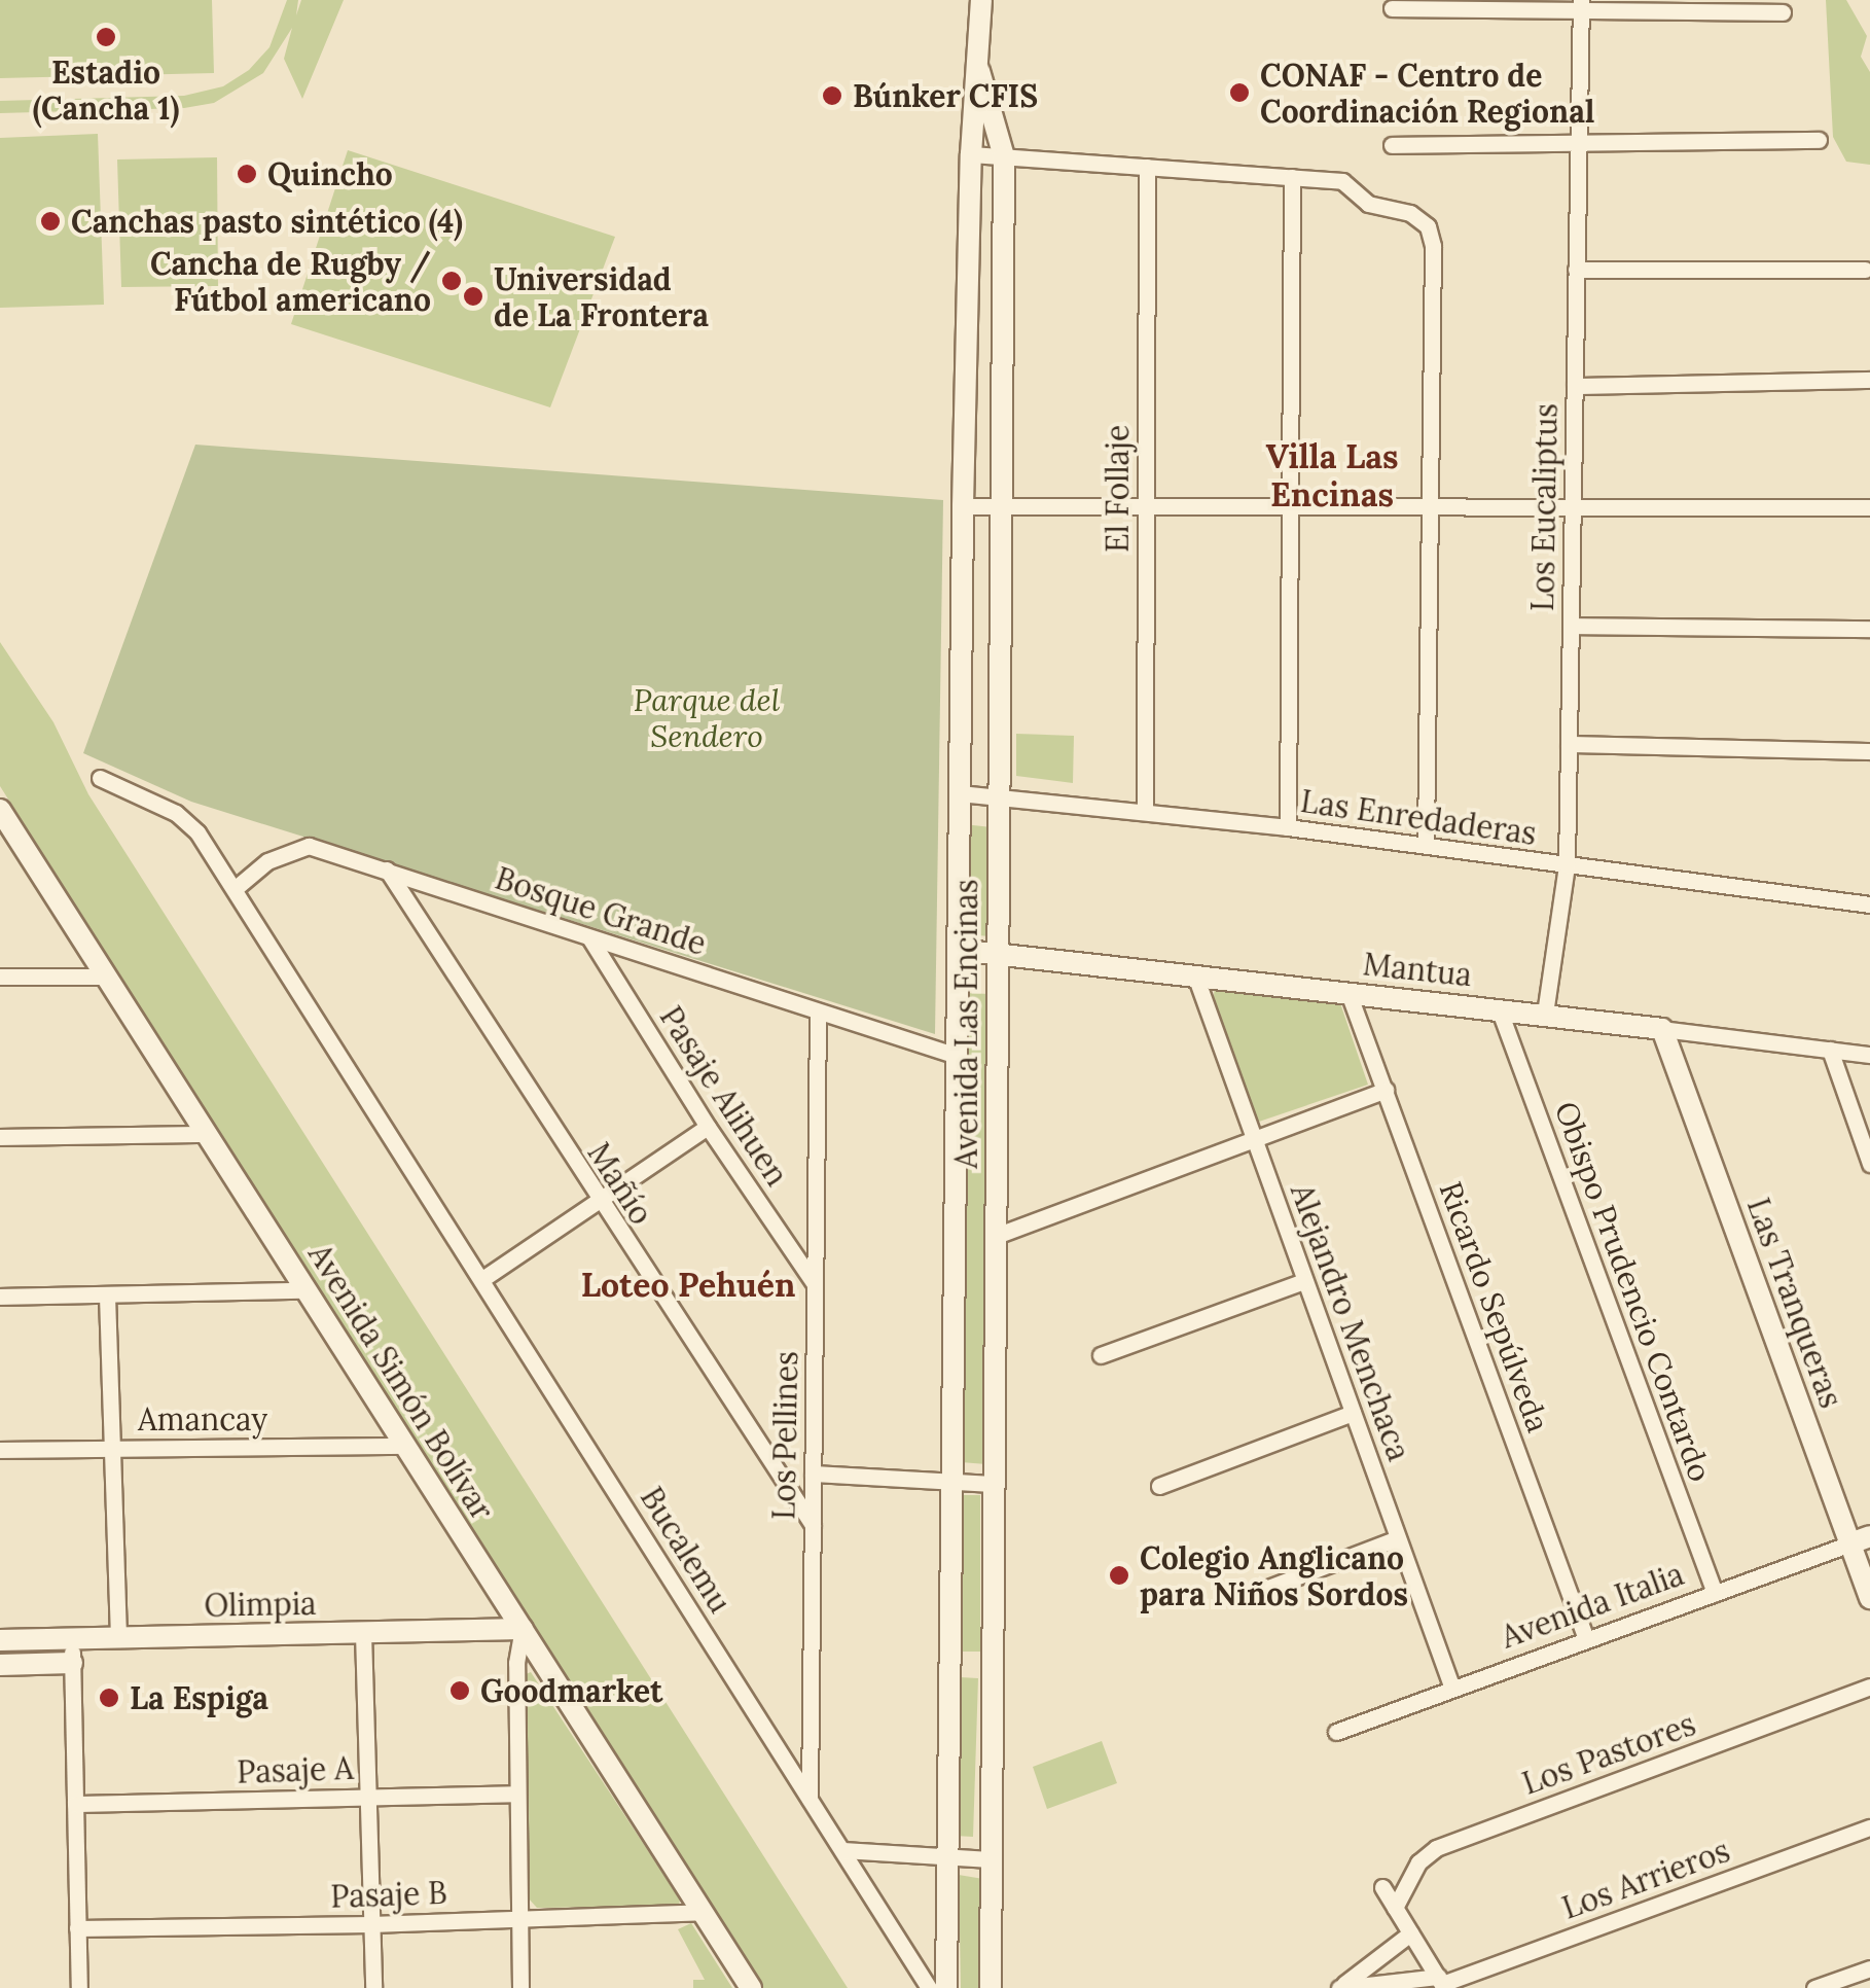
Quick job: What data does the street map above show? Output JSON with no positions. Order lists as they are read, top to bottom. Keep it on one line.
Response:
{"streets":{"main road":["Mantua","Avenida Las Encinas","Las Tranqueras","Avenida Simón Bolívar","Olimpia"],"street":["El Follaje","Los Eucaliptus","Las Enredaderas","Bosque Grande","Pasaje Alihuen","Mañío","Obispo Prudencio Contardo","Ricardo Sepúlveda","Alejandro Menchaca","Amancay","Los Pellines","Bucalemu","Avenida Italia","Los Pastores","Pasaje A","Los Arrieros","Pasaje B"]},"crossings":[["El Follaje","Las Enredaderas"],["Los Eucaliptus","Las Enredaderas"],["Los Eucaliptus","Mantua"],["Las Enredaderas","Avenida Las Encinas"],["Bosque Grande","Avenida Las Encinas"],["Bosque Grande","Pasaje Alihuen"],["Bosque Grande","Mañío"],["Bosque Grande","Los Pellines"],["Bosque Grande","Bucalemu"],["Mantua","Avenida Las Encinas"],["Mantua","Obispo Prudencio Contardo"],["Mantua","Las Tranqueras"],["Mantua","Ricardo Sepúlveda"],["Mantua","Alejandro Menchaca"],["Pasaje Alihuen","Los Pellines"],["Mañío","Los Pellines"],["Obispo Prudencio Contardo","Avenida Italia"],["Las Tranqueras","Avenida Italia"],["Ricardo Sepúlveda","Avenida Italia"],["Alejandro Menchaca","Avenida Italia"],["Avenida Simón Bolívar","Amancay"],["Avenida Simón Bolívar","Olimpia"],["Avenida Simón Bolívar","Pasaje B"],["Los Pellines","Bucalemu"]],"districts":["Villa Las Encinas","Loteo Pehuén"],"parks":["Parque del Sendero"],"places":["Estadio (Cancha 1)","CONAF - Centro de Coordinación Regional","Búnker CFIS","Quincho","Canchas pasto sintético (4)","Cancha de Rugby / Fútbol americano","Universidad de La Frontera","Colegio Anglicano para Niños Sordos","Goodmarket","La Espiga"]}
